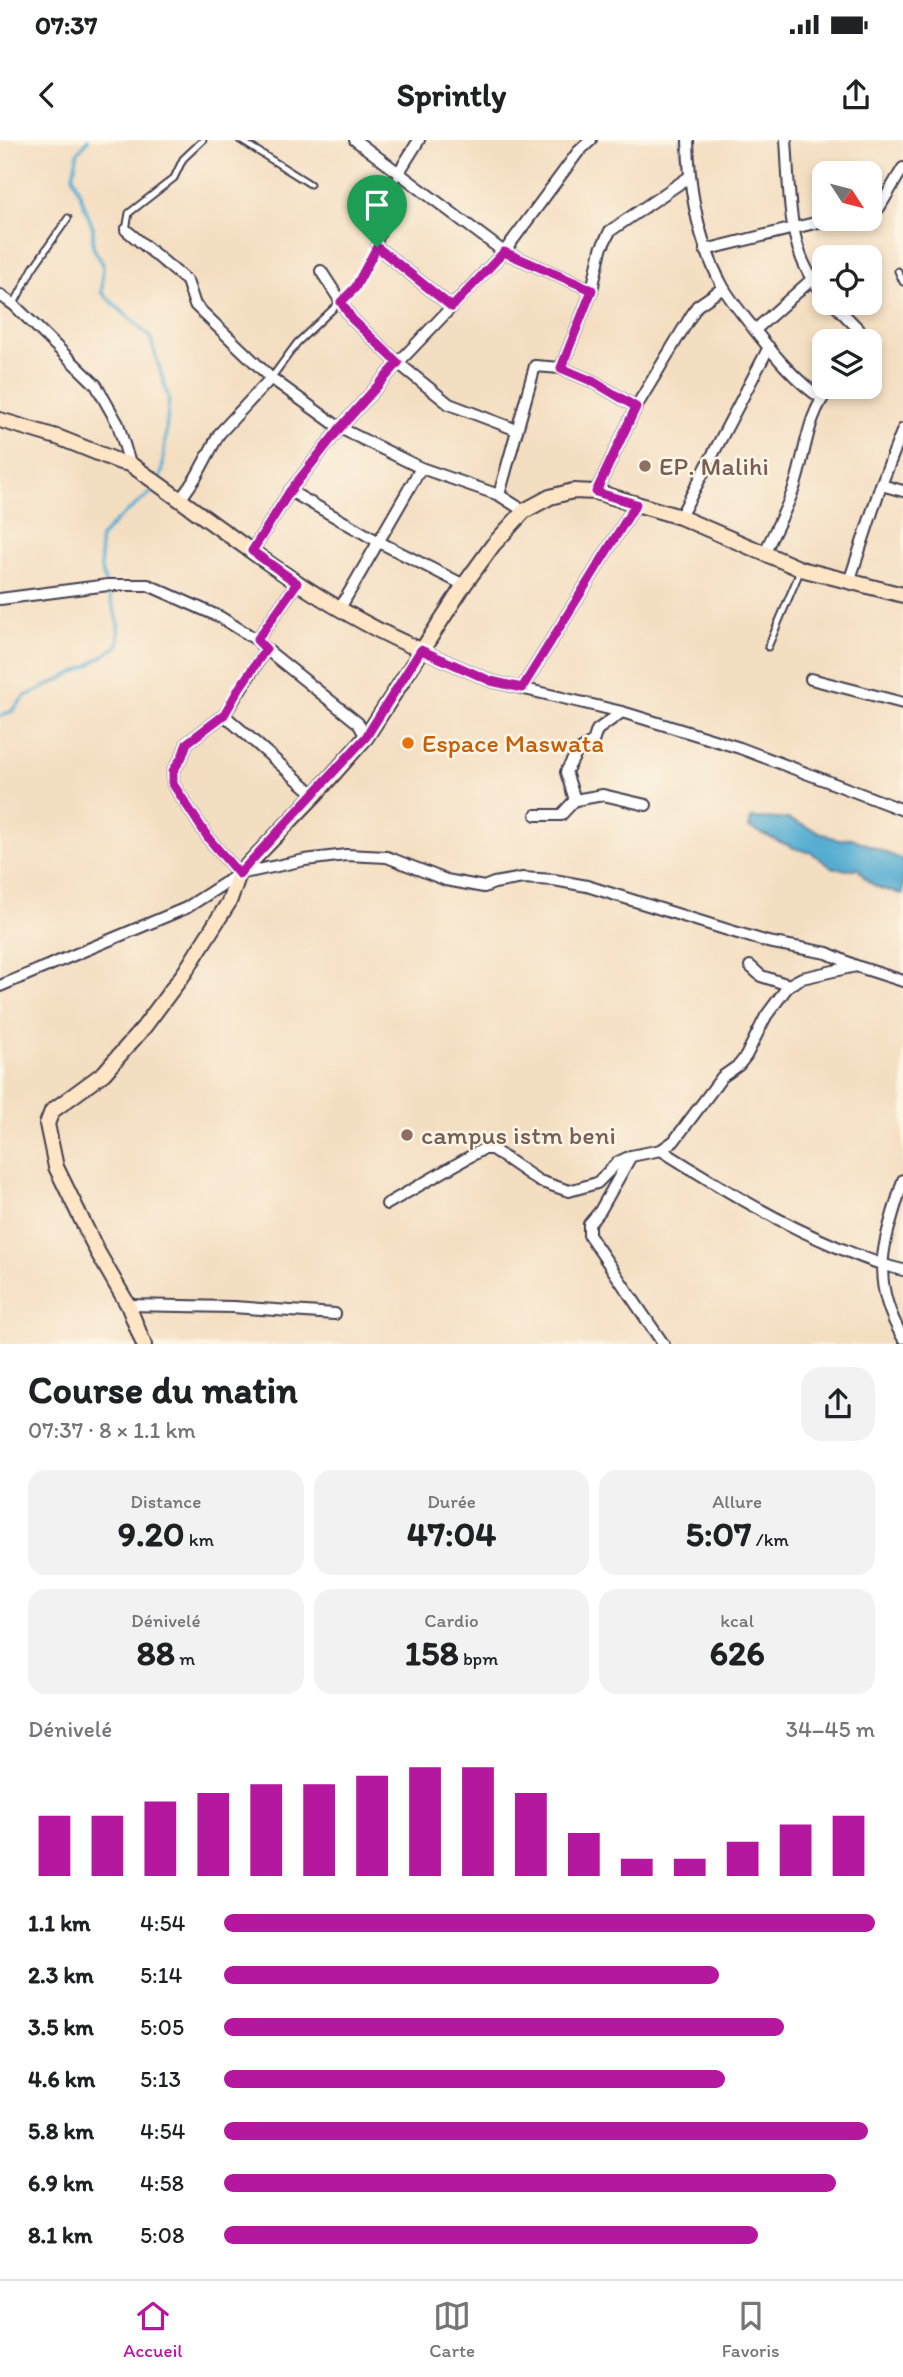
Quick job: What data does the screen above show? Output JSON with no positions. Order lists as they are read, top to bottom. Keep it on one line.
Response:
{"places":["EP. Malihi","Espace Maswata","campus istm beni"],"north":"bottom right","page":{"status":"07:37","header":"Sprintly","heading":["Course du matin","07:37 · 8 × 1.1 km"],"stats":[["Distance","9.20 km"],["Durée","47:04"],["Allure","5:07 /km"],["Dénivelé","88 m"],["Cardio","158 bpm"],["kcal","626"]],"chart":["Dénivelé","34–45 m"],"list":[{"name":"1.1 km","note":"4:54"},{"name":"2.3 km","note":"5:14"},{"name":"3.5 km","note":"5:05"},{"name":"4.6 km","note":"5:13"},{"name":"5.8 km","note":"4:54"},{"name":"6.9 km","note":"4:58"},{"name":"8.1 km","note":"5:08"}],"tabs":["Accueil","Carte","Favoris"]}}
